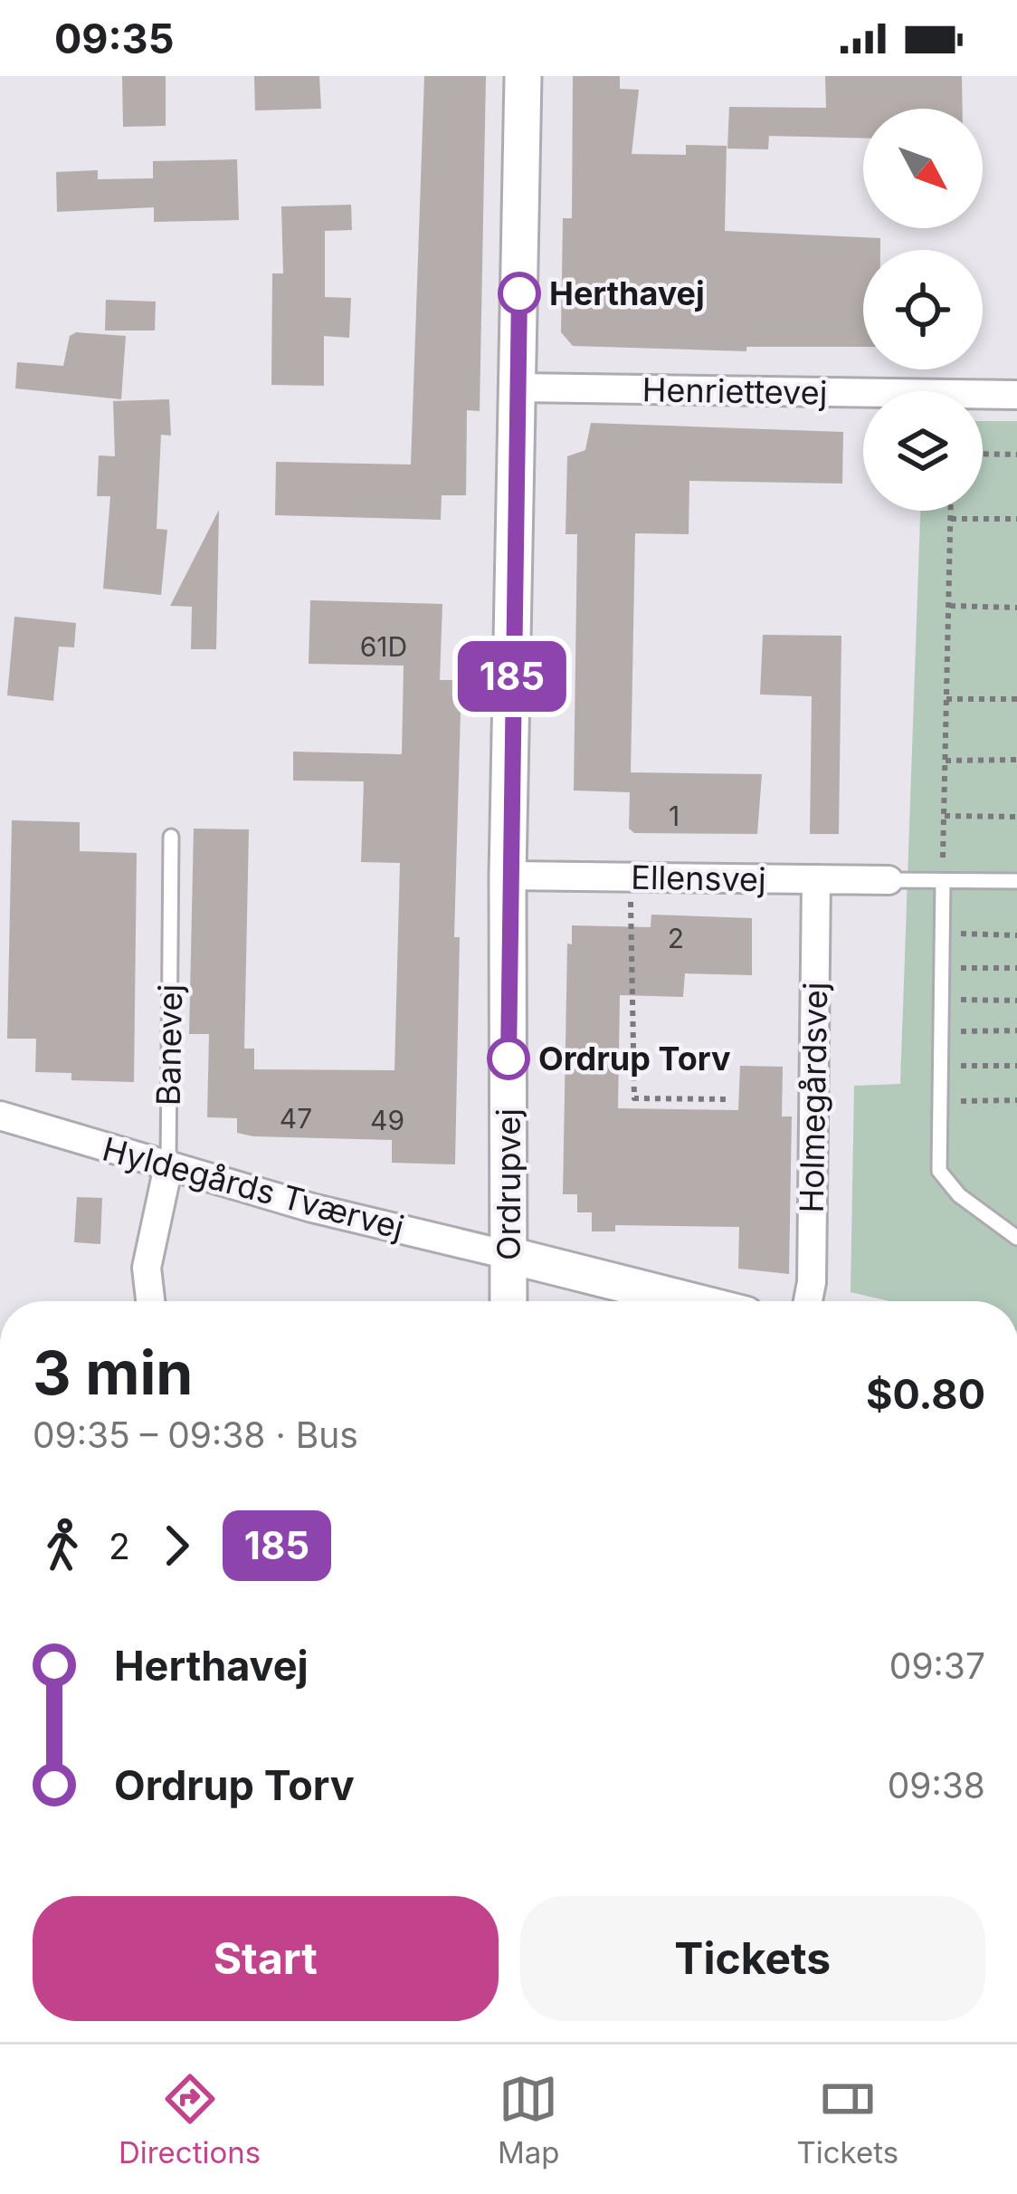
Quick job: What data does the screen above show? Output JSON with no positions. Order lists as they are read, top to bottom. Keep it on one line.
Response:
{"streets":{"street":["Henriettevej","Ellensvej","Banevej","Holmegårdsvej","Ordrupvej","Hyldegårds Tværvej"]},"crossings":[["Henriettevej","Ordrupvej"],["Ellensvej","Holmegårdsvej"],["Ellensvej","Ordrupvej"],["Banevej","Hyldegårds Tværvej"],["Ordrupvej","Hyldegårds Tværvej"]],"places":["Herthavej","Ordrup Torv"],"lines":["bus line 185"],"house_numbers":["61D","1","2","47","49"],"north":"bottom right","page":{"status":"09:35","on_map":"185","heading":["3 min","09:35 – 09:38 · Bus","$0.80"],"legs":["2","185"],"list":[{"name":"Herthavej","value":"09:37"},{"name":"Ordrup Torv","value":"09:38"}],"buttons":["Start","Tickets"],"tabs":["Directions","Map","Tickets"]}}
